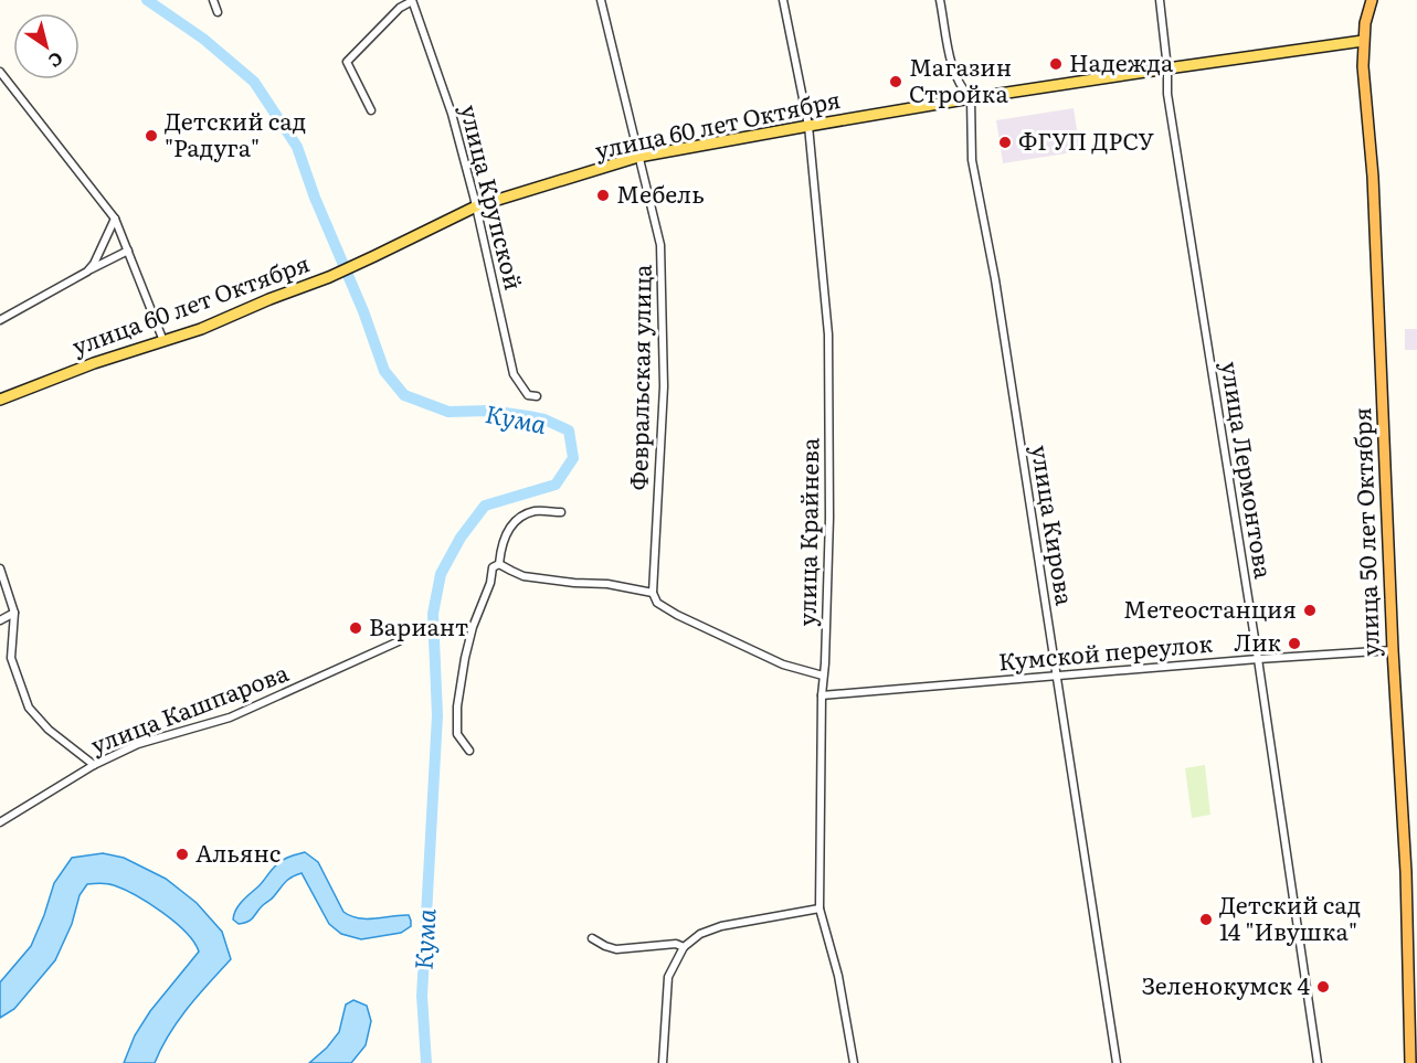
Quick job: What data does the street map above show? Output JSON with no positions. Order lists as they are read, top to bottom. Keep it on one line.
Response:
{"streets":{"highway":["улица 50 лет Октября"],"main road":["улица 60 лет Октября"],"street":["улица Крупской","Февральская улица","улица Лермонтова","улица Кирова","улица Крайнева","Кумской переулок","улица Кашпарова"]},"crossings":[["улица 60 лет Октября","улица Крупской"],["улица 60 лет Октября","Февральская улица"],["улица 60 лет Октября","улица Лермонтова"],["улица 60 лет Октября","улица Кирова"],["улица 60 лет Октября","улица Крайнева"],["улица 60 лет Октября","улица 50 лет Октября"],["Февральская улица","улица Крайнева"],["улица Лермонтова","Кумской переулок"],["улица Кирова","Кумской переулок"],["улица Крайнева","Кумской переулок"],["улица 50 лет Октября","Кумской переулок"]],"water":["Кума"],"places":["Надежда","Магазин Стройка","Детский сад \"Радуга\"","ФГУП ДРСУ","Мебель","Метеостанция","Вариант","Лик","Альянс","Детский сад 14 \"Ивушка\"","Зеленокумск 4"],"north":"bottom right"}
